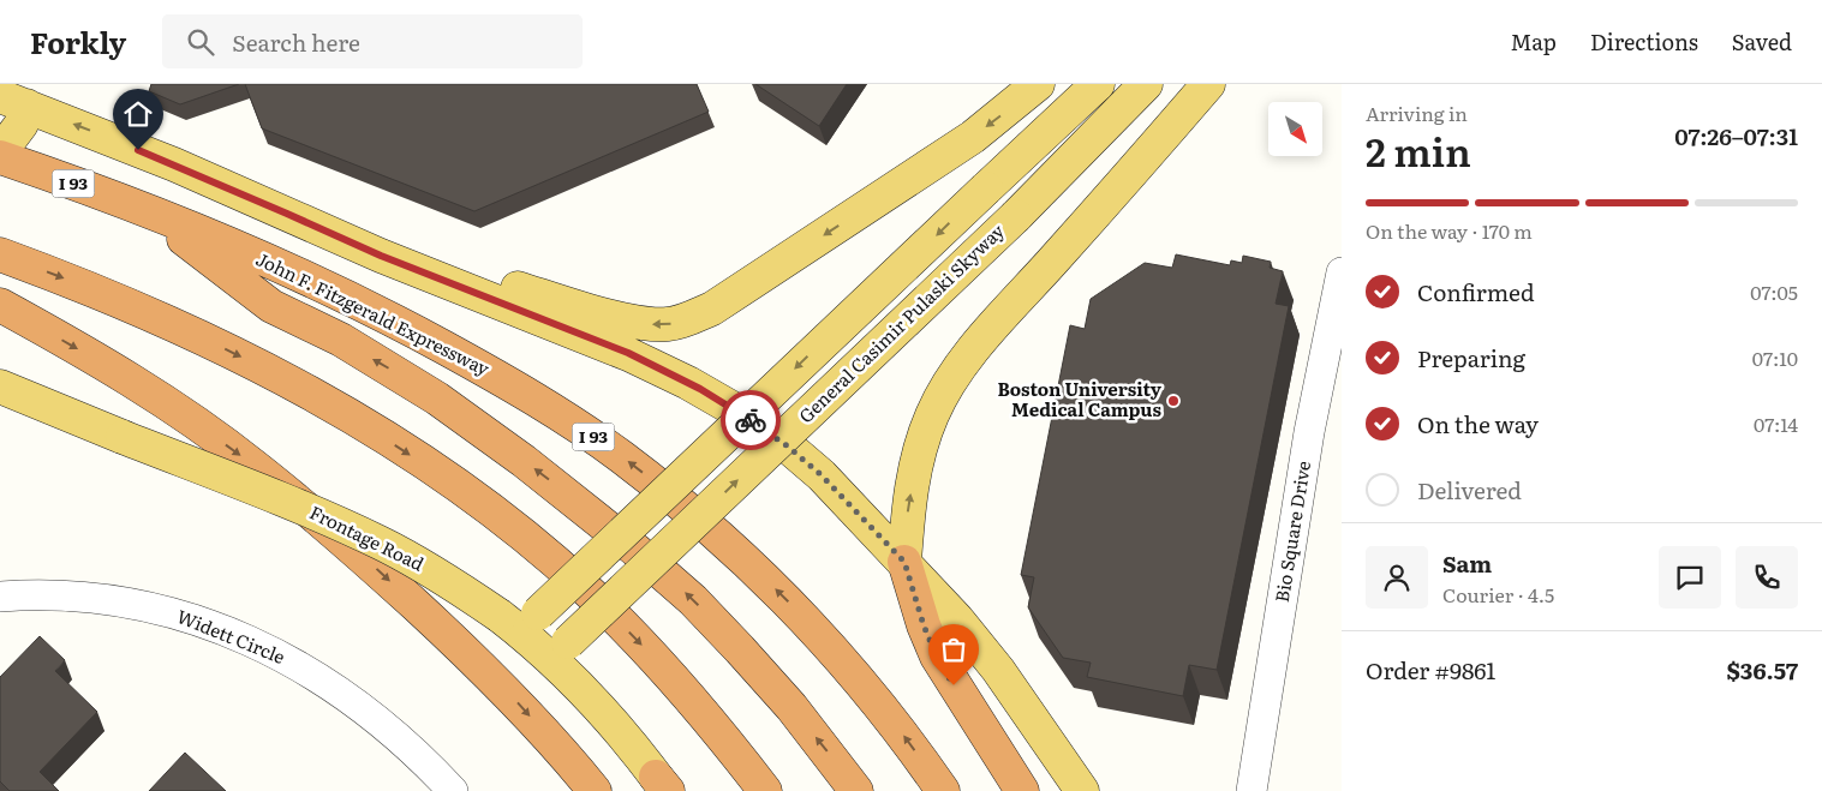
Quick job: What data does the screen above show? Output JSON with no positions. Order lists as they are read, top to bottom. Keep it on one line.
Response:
{"streets":{"highway":["I 93","John F. Fitzgerald Expressway"],"main road":["General Casimir Pulaski Skyway","Frontage Road"],"street":["Bio Square Drive","Widett Circle"]},"crossings":[["I 93","John F. Fitzgerald Expressway"],["General Casimir Pulaski Skyway","Frontage Road"]],"places":["Boston University Medical Campus"],"north":"bottom right","page":{"header":"Forkly","search":"Search here","nav":["Map","Directions","Saved"],"heading":["2 min","Arriving in","07:26–07:31"],"panel":["Sam","Courier · 4.5","Order #9861","$36.57"],"bar":"On the way · 170 m","list":[["Confirmed","07:05"],["Preparing","07:10"],["On the way","07:14"],"Delivered"]}}
